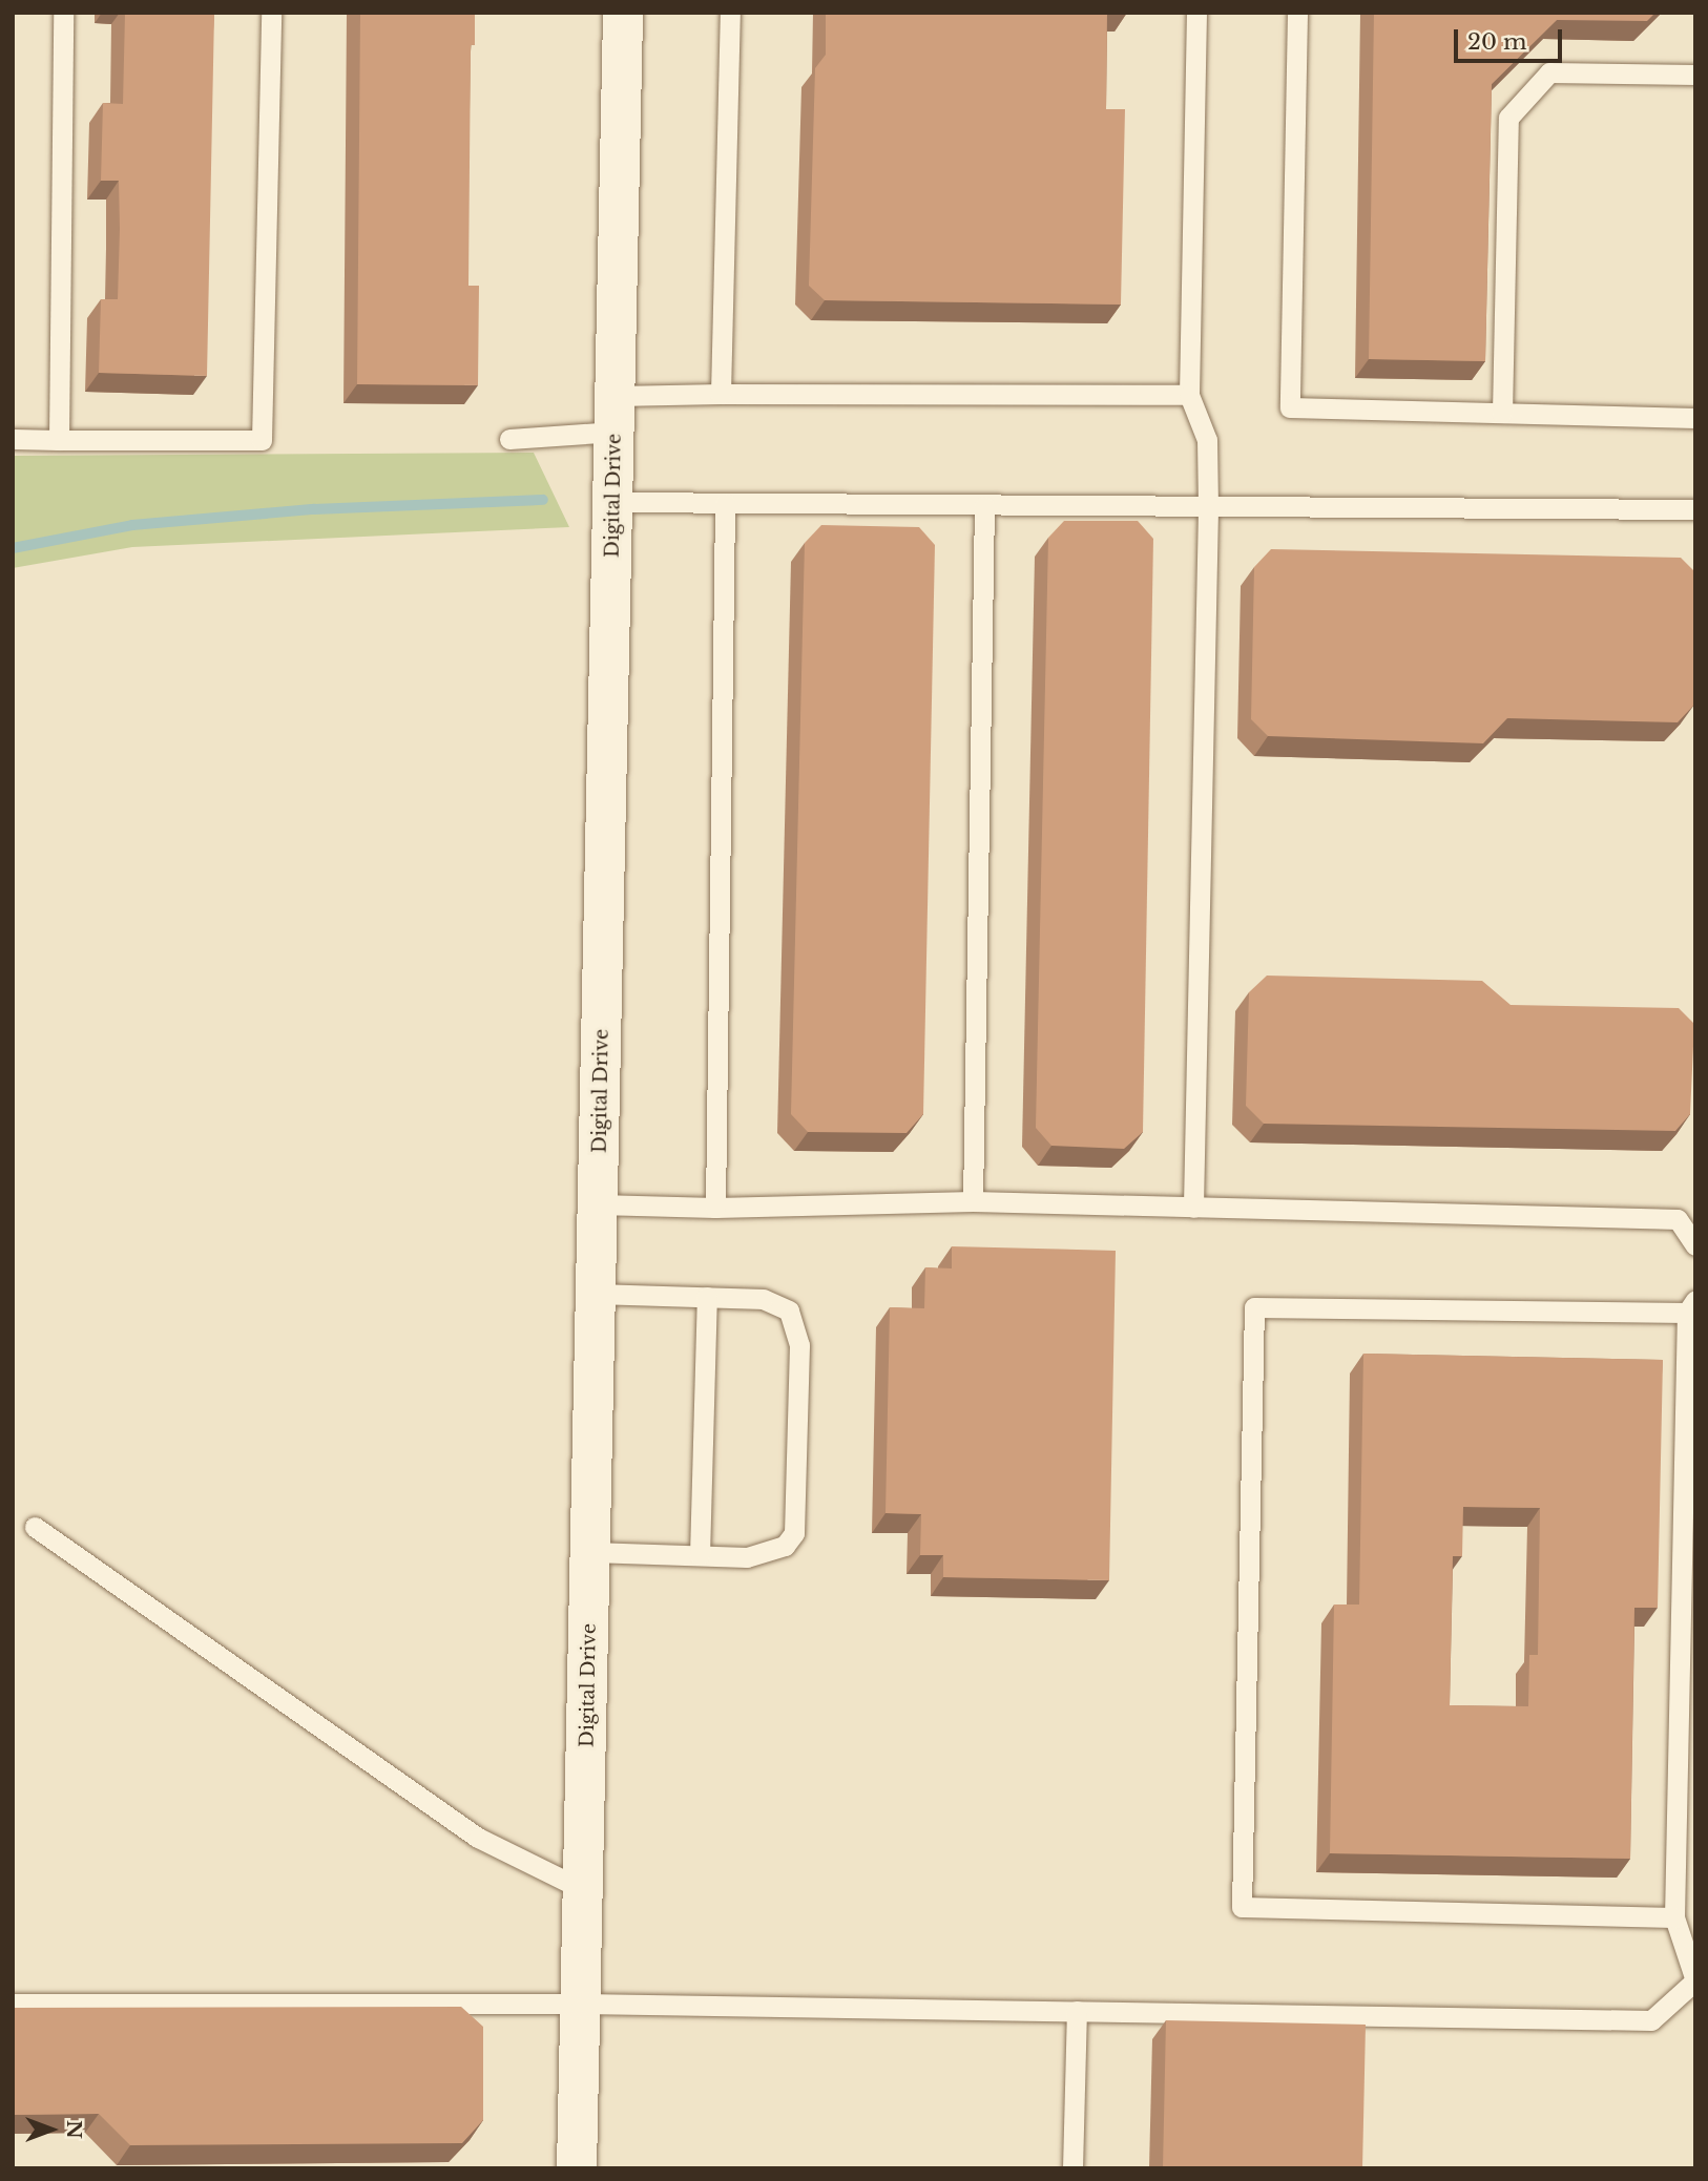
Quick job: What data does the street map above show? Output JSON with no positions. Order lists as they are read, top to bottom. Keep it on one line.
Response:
{"streets":{"street":["Digital Drive"]},"scale_bar":"20 m","north":"right"}
